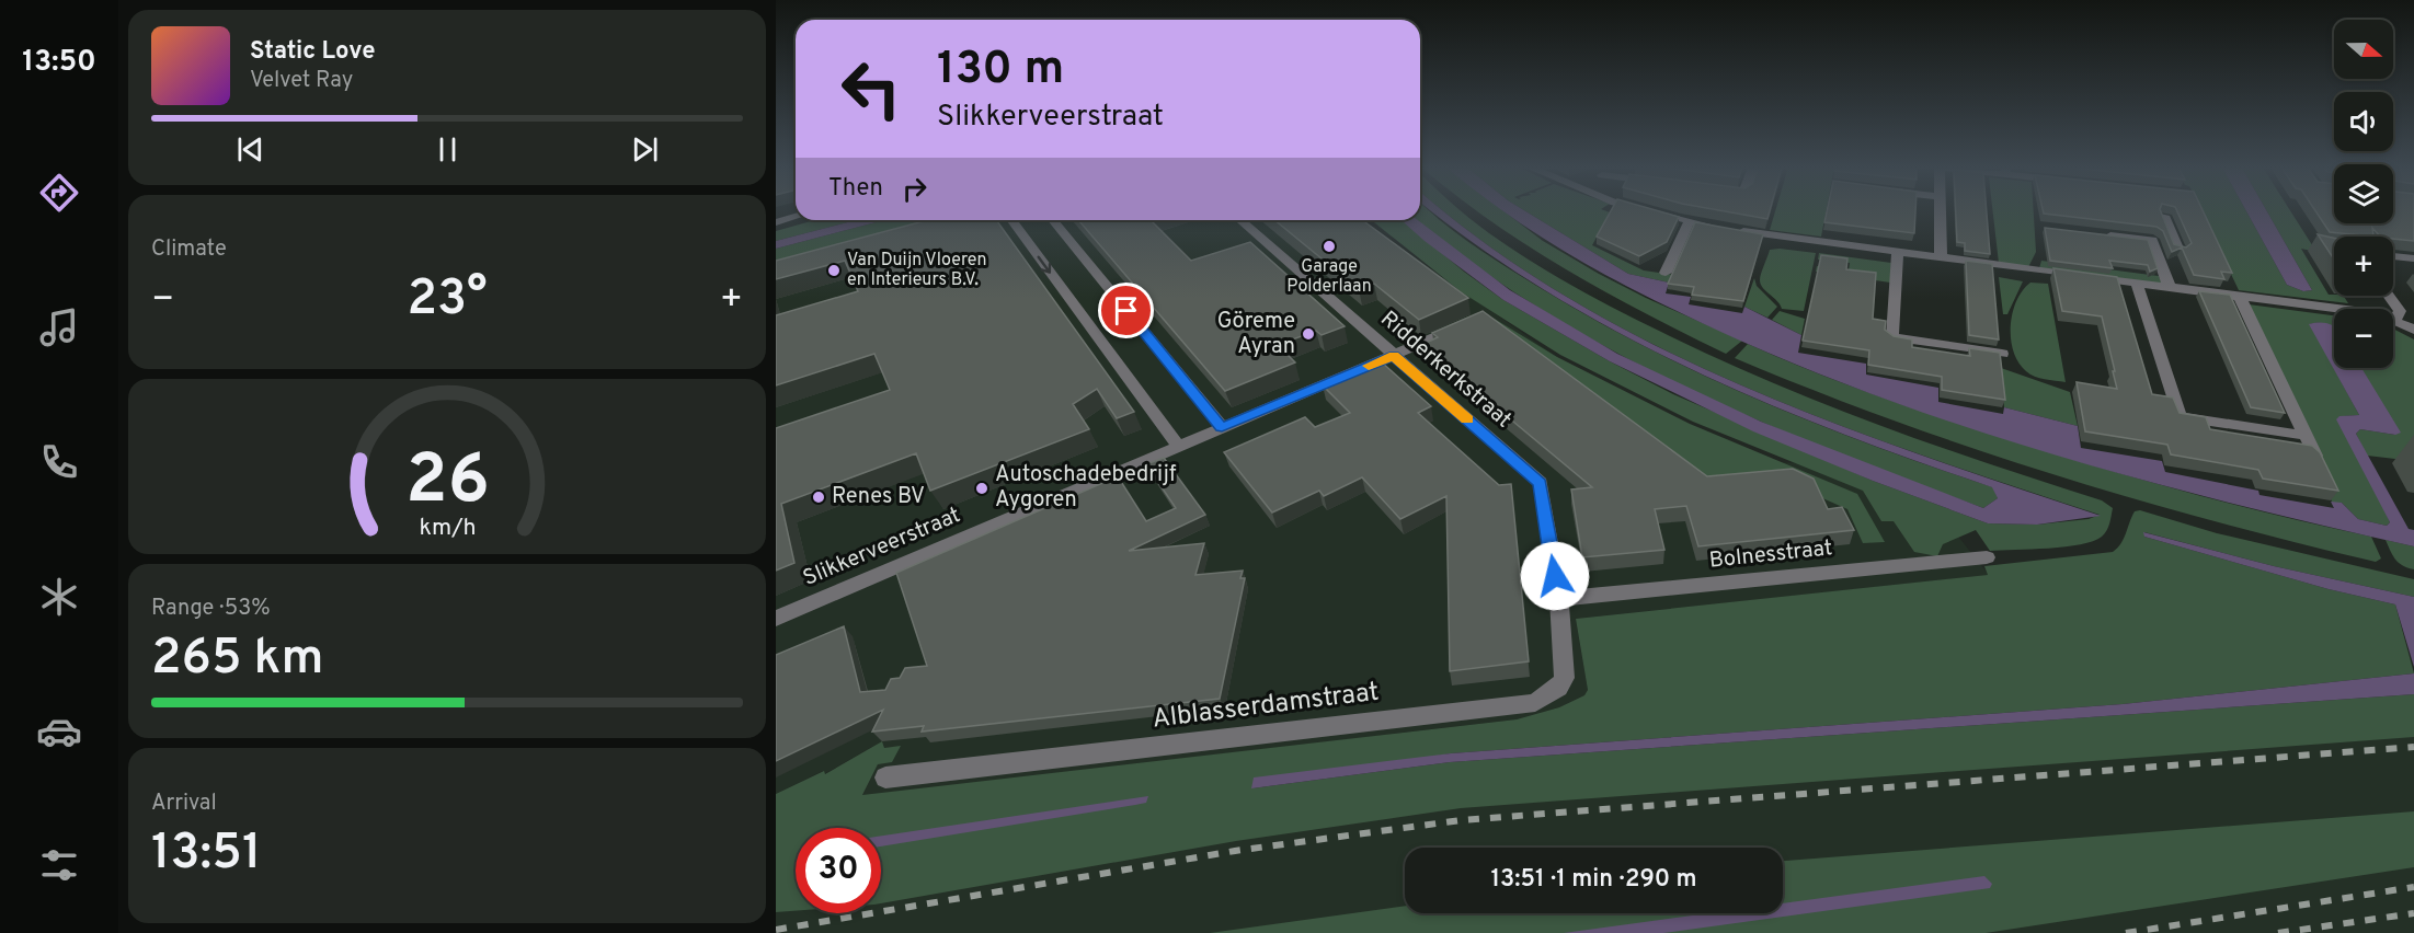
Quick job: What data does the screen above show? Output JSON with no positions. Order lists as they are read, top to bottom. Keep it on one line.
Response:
{"streets":{"street":["Ridderkerkstraat","Slikkerveerstraat","Bolnesstraat","Alblasserdamstraat"]},"crossings":[["Ridderkerkstraat","Slikkerveerstraat"],["Ridderkerkstraat","Bolnesstraat"],["Ridderkerkstraat","Alblasserdamstraat"],["Bolnesstraat","Alblasserdamstraat"]],"places":["Garage Polderlaan","Van Duijn Vloeren en Interieurs B.V.","Göreme Ayran","Autoschadebedrijf Aygoren","Renes BV"],"north":"right","page":{"tabs":"13:50","map_buttons":["+","−"],"turn":["130 m","Slikkerveerstraat"],"song":["Static Love","Velvet Ray"],"then":"Then","tile":["Climate",["Range · 53%","265 km"],["Arrival","13:51"]],"heat":["−","23°","+"],"limit":"30","trip":"13:51 · 1 min · 290 m","gauge":["26","km/h"]}}
